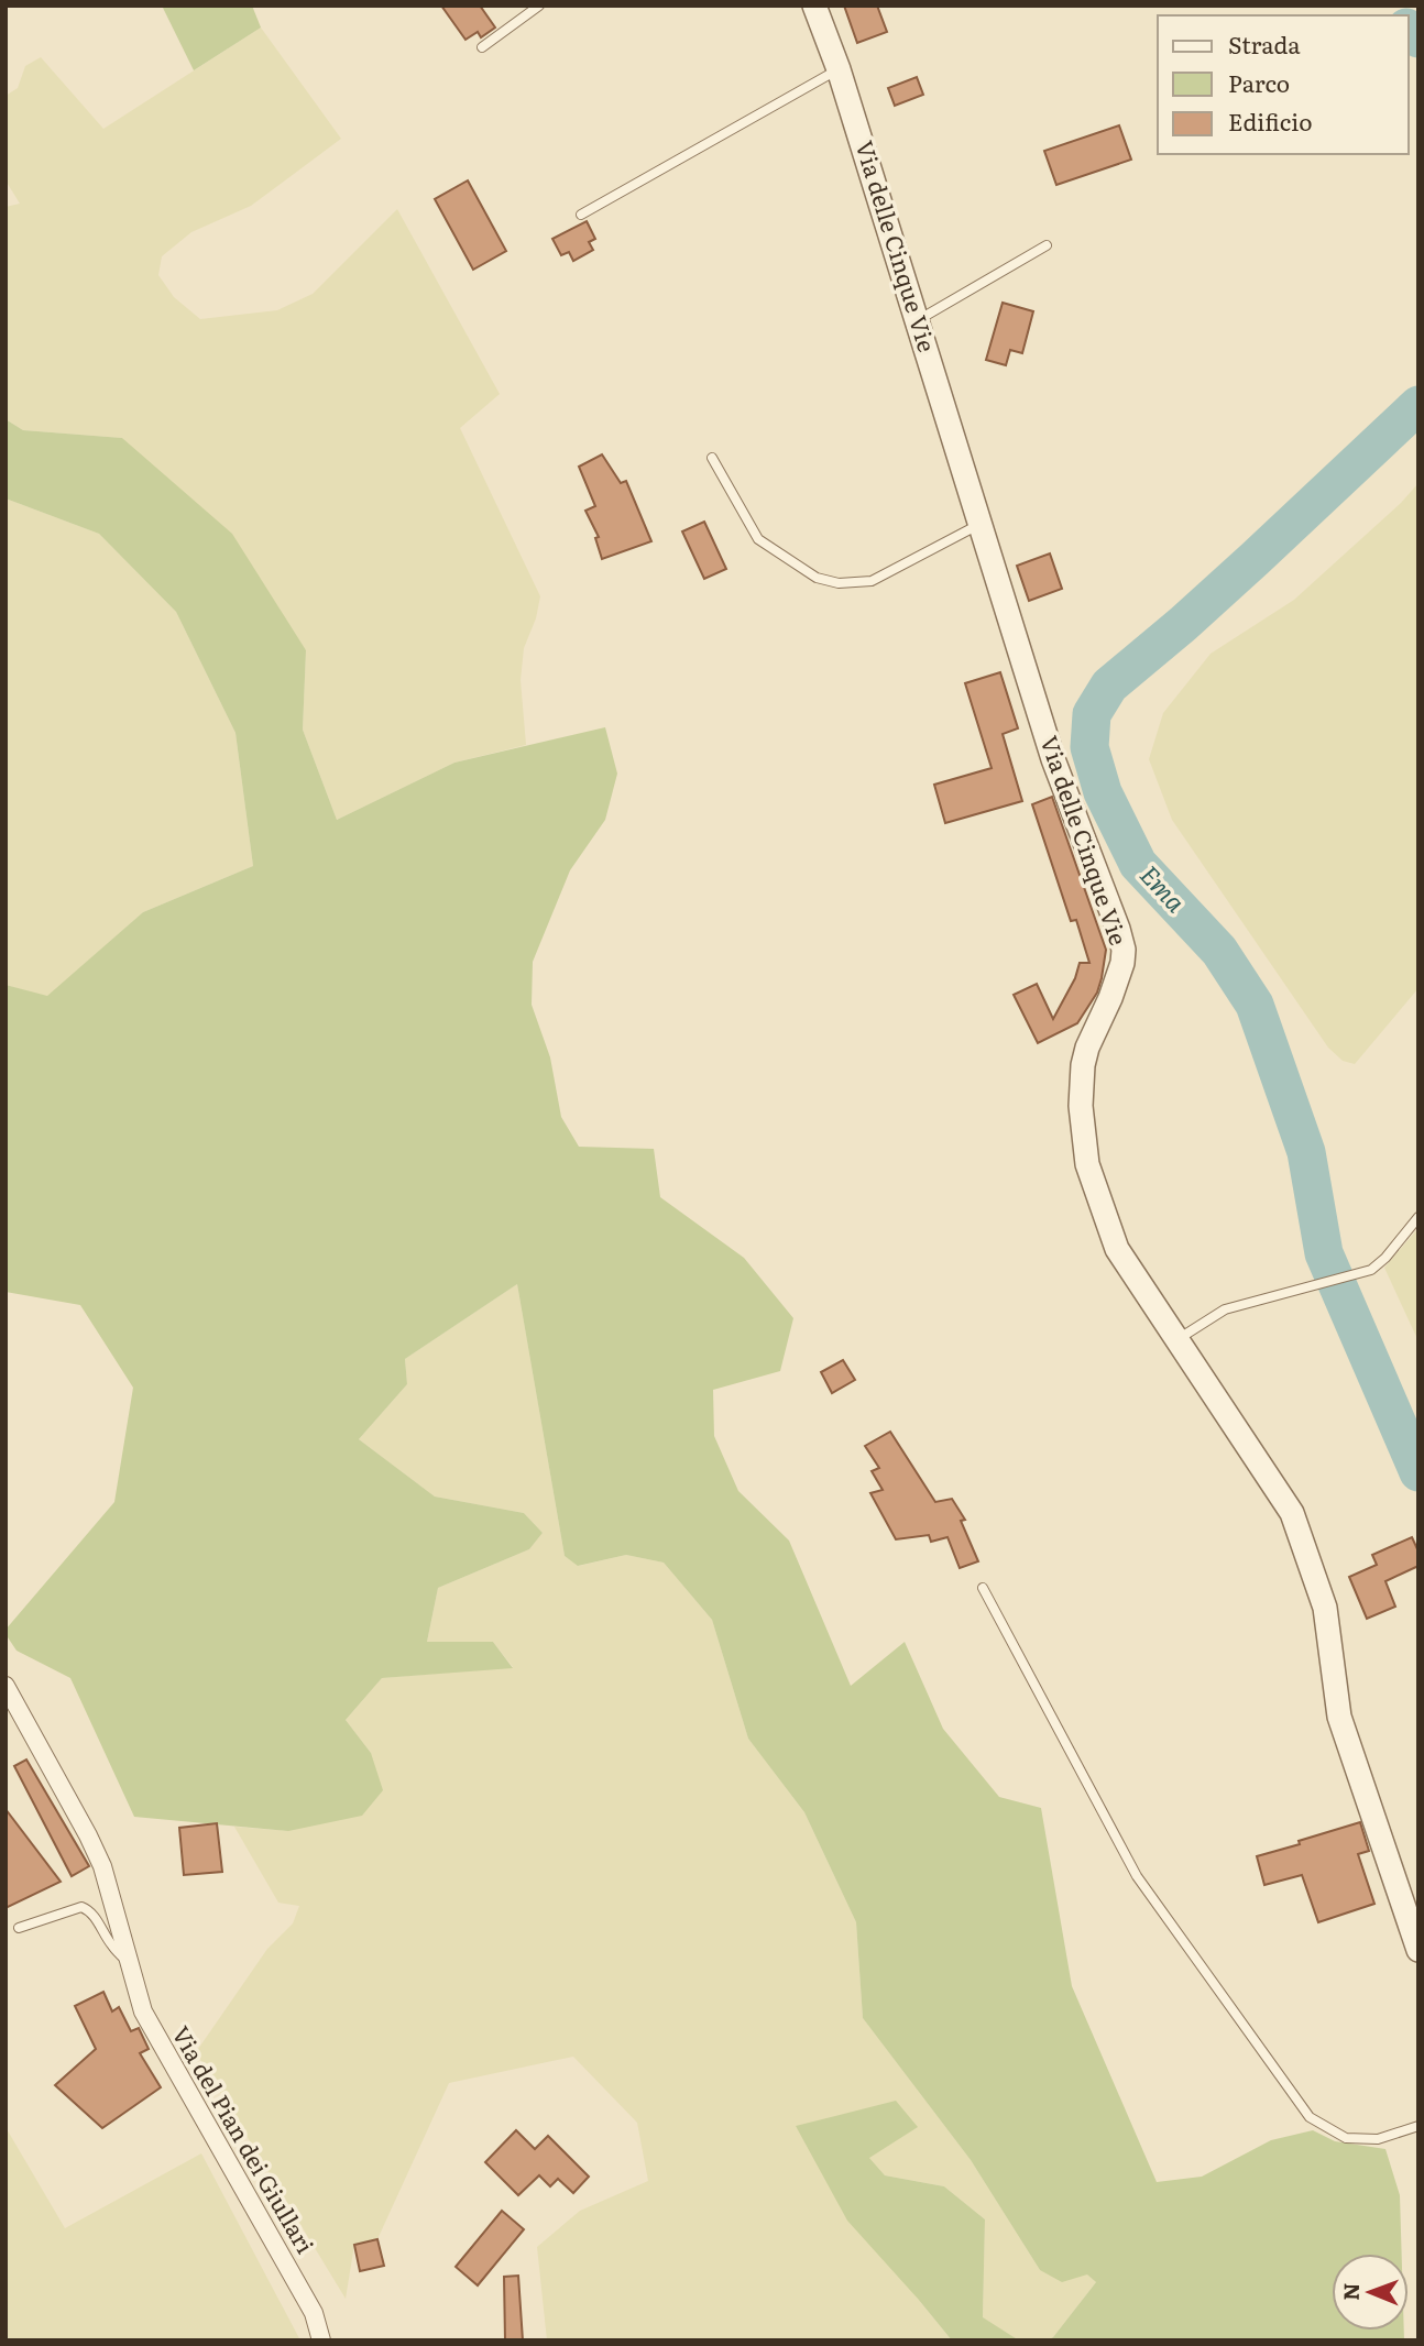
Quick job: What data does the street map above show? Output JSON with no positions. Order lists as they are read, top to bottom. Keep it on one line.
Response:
{"streets":{"street":["Via delle Cinque Vie","Via del Pian dei Giullari"]},"water":["Ema"],"legend":["Strada","Parco","Edificio"],"north":"left"}
